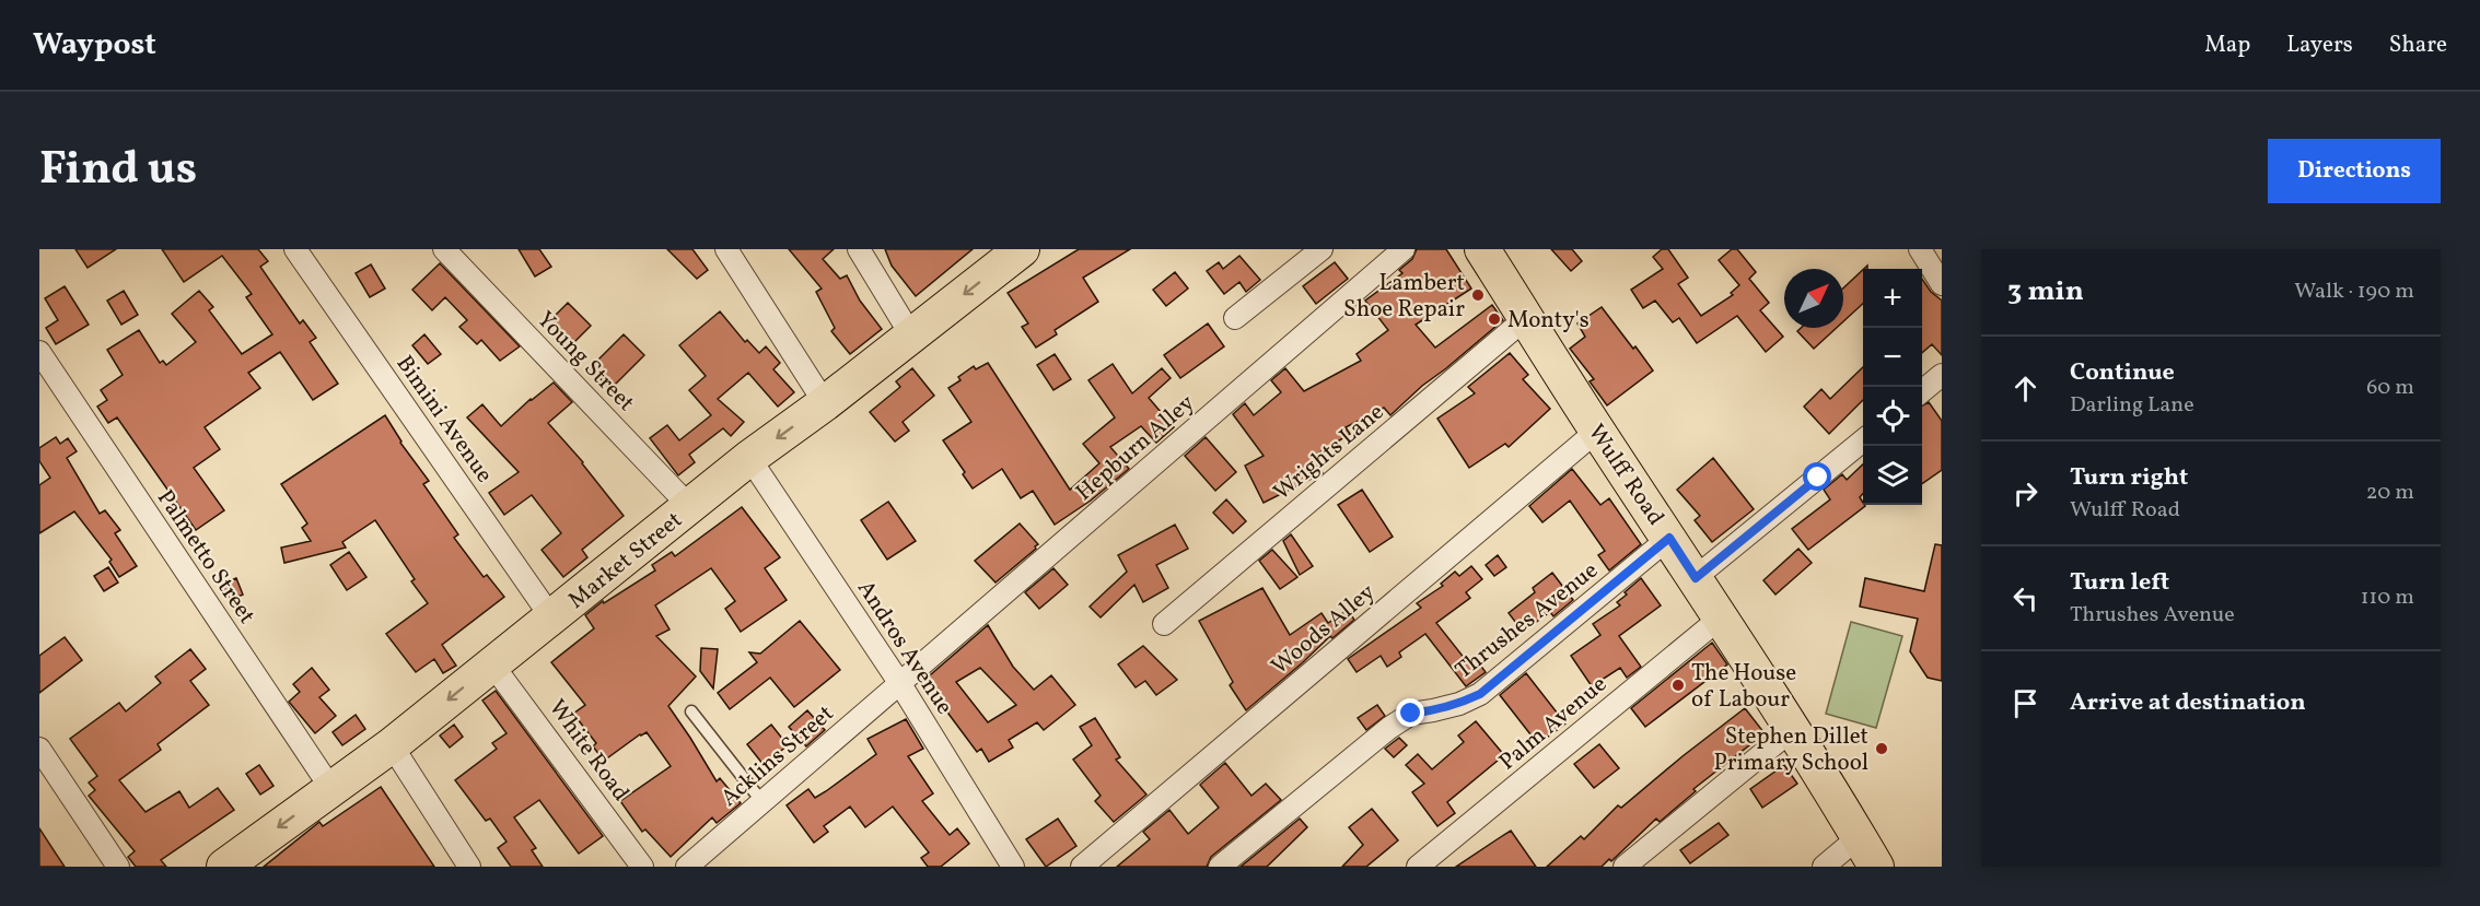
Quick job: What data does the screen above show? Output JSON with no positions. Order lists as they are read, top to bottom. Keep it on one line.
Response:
{"streets":{"main road":["Wulff Road","Market Street"],"street":["Young Street","Bimini Avenue","Hepburn Alley","Wrights Lane","Palmetto Street","Thrushes Avenue","Woods Alley","Andros Avenue","Palm Avenue","White Road","Acklins Street"]},"crossings":[["Young Street","Market Street"],["Bimini Avenue","Market Street"],["Hepburn Alley","Andros Avenue"],["Hepburn Alley","Acklins Street"],["Wrights Lane","Wulff Road"],["Wulff Road","Thrushes Avenue"],["Wulff Road","Woods Alley"],["Wulff Road","Palm Avenue"],["Palmetto Street","Market Street"],["Market Street","Andros Avenue"],["Market Street","White Road"],["Andros Avenue","Acklins Street"]],"one_way":["Market Street"],"places":["Lambert Shoe Repair","Monty's","The House of Labour","Stephen Dillet Primary School"],"north":"top right","page":{"header":"Waypost","nav":["Map","Layers","Share"],"title":"Find us","buttons":"Directions","heading":["3 min","Walk · 190 m"],"map_buttons":["+","−"],"list":[["Continue","Darling Lane","60 m"],["Turn right","Wulff Road","20 m"],["Turn left","Thrushes Avenue","110 m"],"Arrive at destination"]}}
